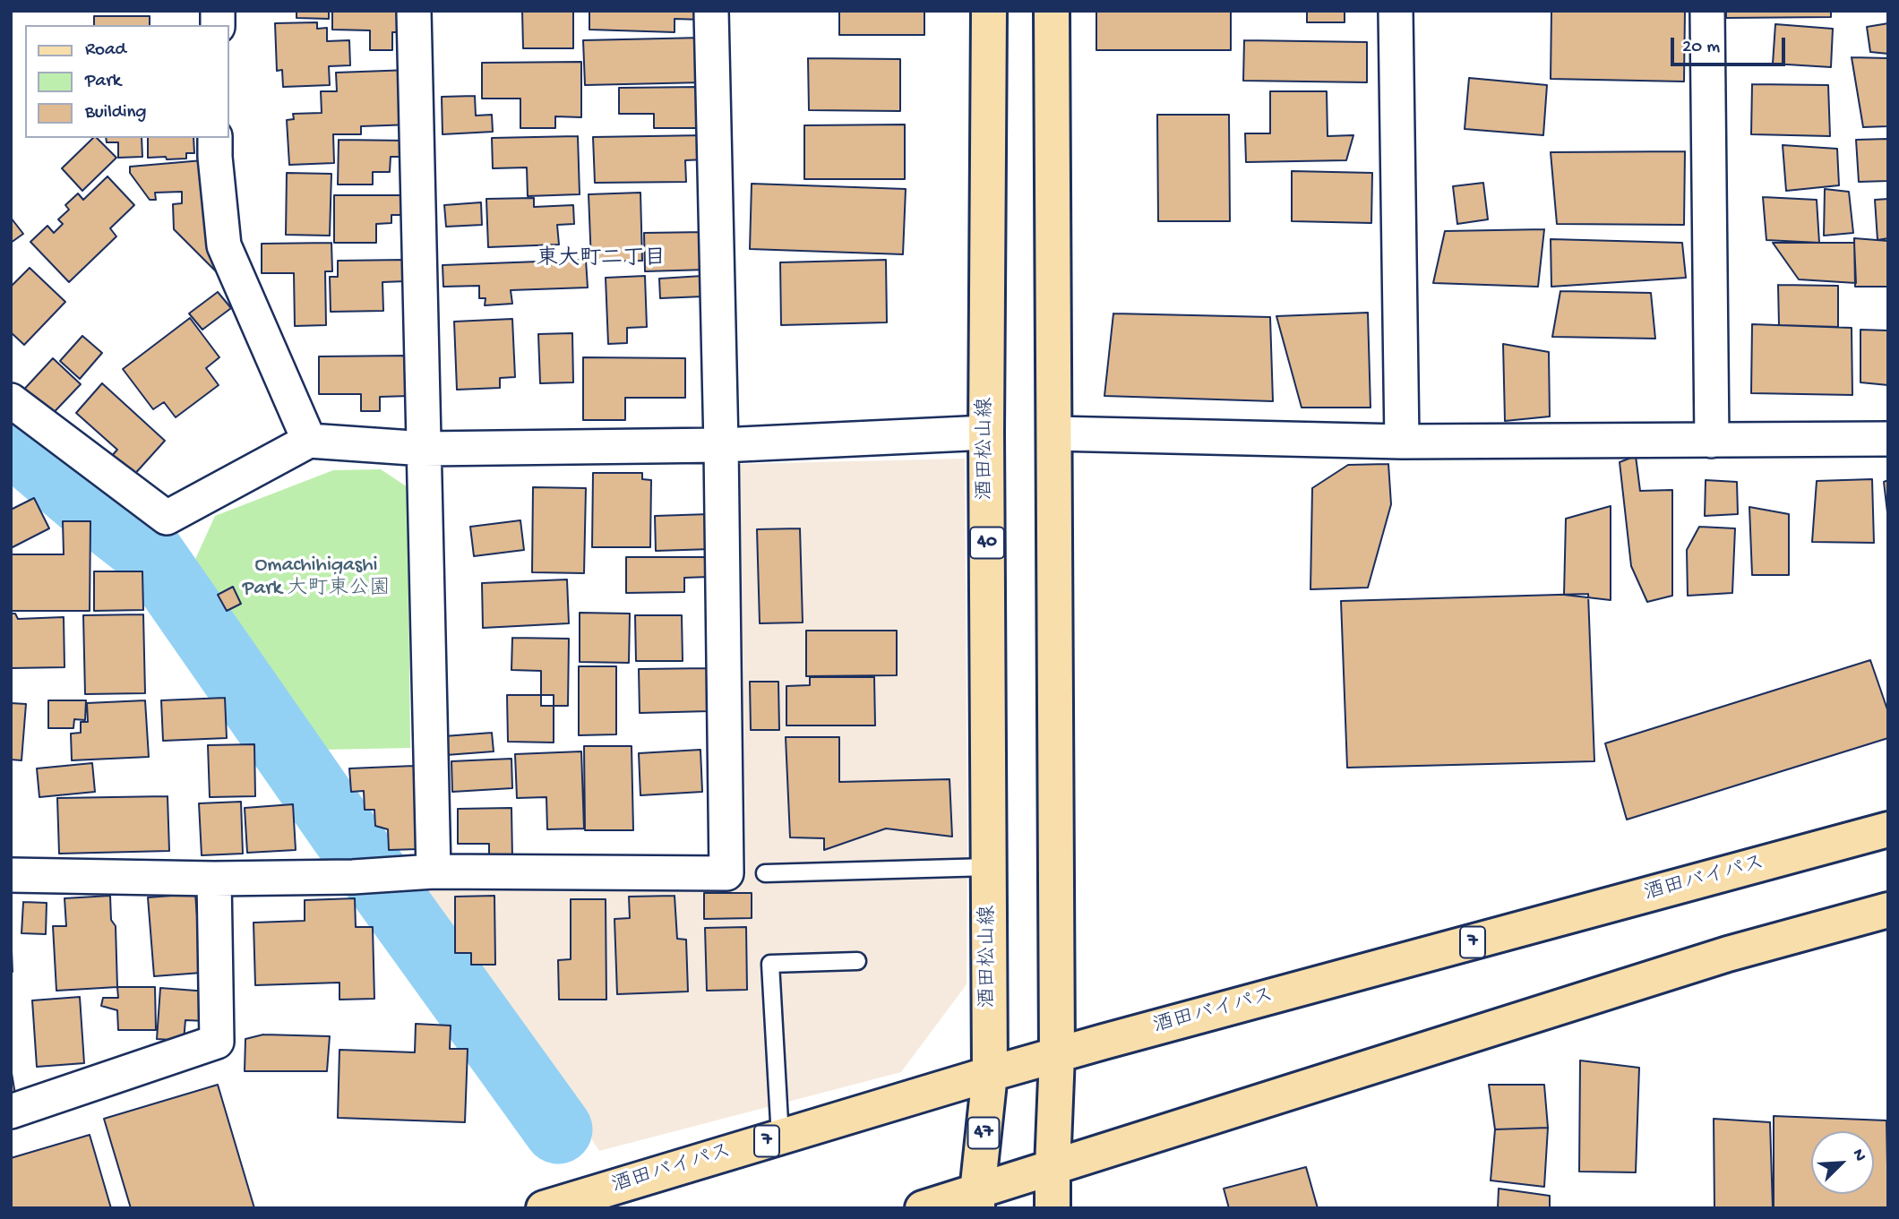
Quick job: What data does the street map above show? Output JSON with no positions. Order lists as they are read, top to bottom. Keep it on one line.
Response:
{"streets":{"main road":["酒田松山線","40","酒田バイパス","7","47"]},"crossings":[["酒田松山線","酒田バイパス"],["酒田松山線","47"],["酒田バイパス","47"]],"districts":["東大町二丁目"],"parks":["Omachihigashi Park 大町東公園"],"legend":["Road","Park","Building"],"scale_bar":"20 m","north":"top right"}
